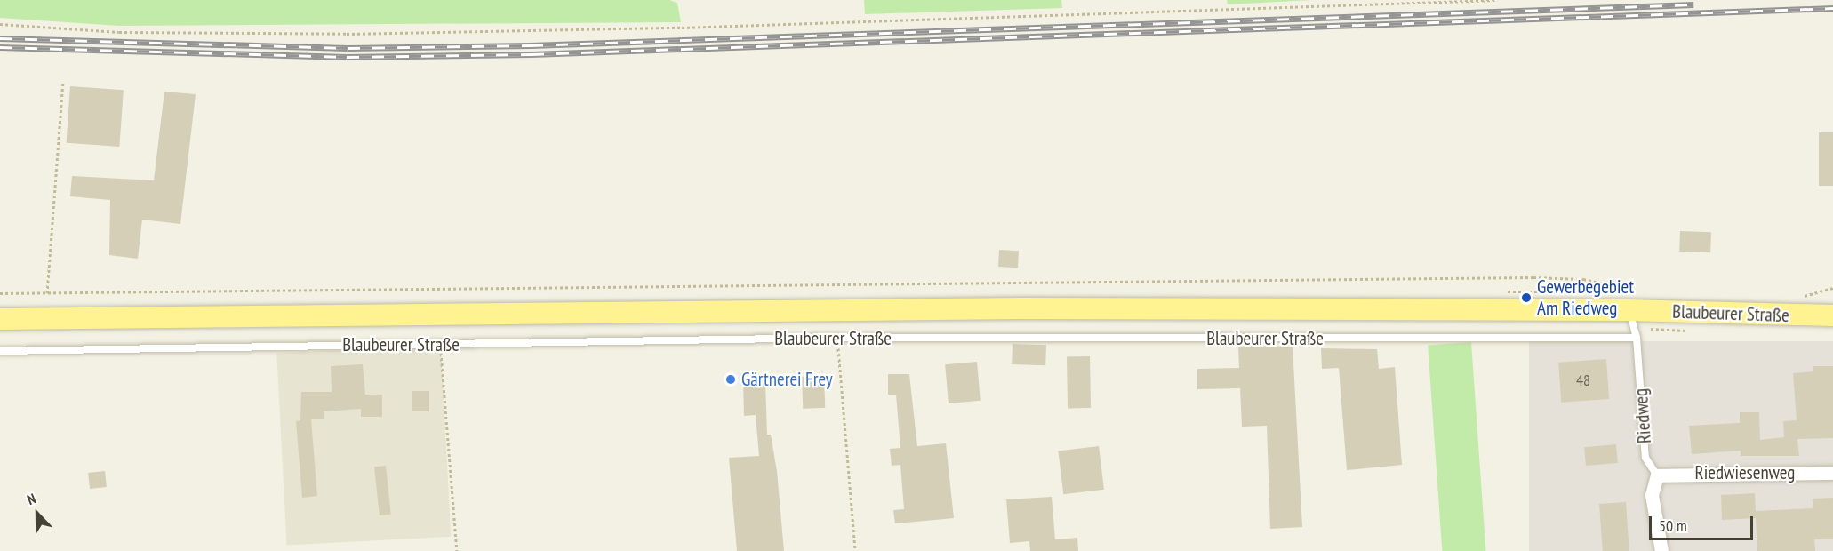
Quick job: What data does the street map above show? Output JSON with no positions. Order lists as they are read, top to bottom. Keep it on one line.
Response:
{"streets":{"main road":["Blaubeurer Straße"],"street":["Riedwiesenweg"],"lane":["Riedweg"]},"crossings":[["Blaubeurer Straße","Riedweg"],["Riedweg","Riedwiesenweg"]],"places":["Gewerbegebiet Am Riedweg","Gärtnerei Frey"],"house_numbers":["48"],"scale_bar":"50 m","north":"top"}
